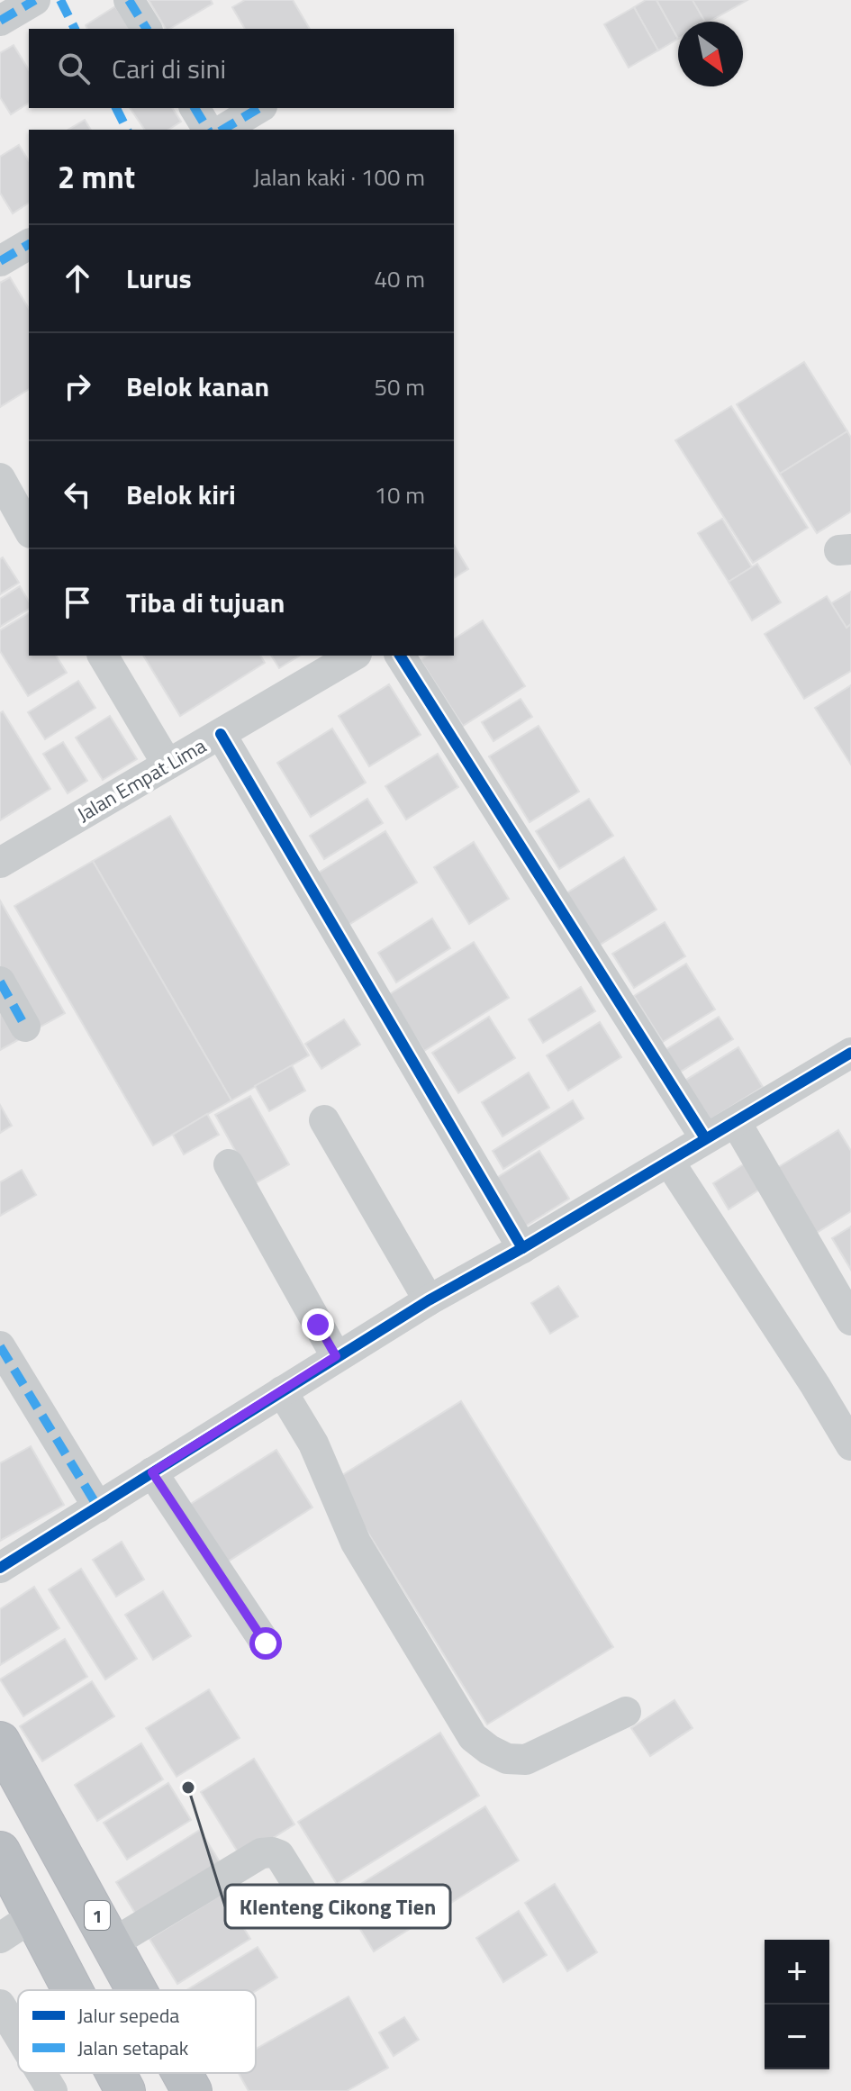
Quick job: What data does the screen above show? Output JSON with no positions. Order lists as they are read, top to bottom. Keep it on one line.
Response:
{"streets":{"highway":["1"],"street":["Jalan Empat Lima"]},"places":["Klenteng Cikong Tien"],"legend":["Jalur sepeda","Jalan setapak"],"north":"bottom right","page":{"search":"Cari di sini","heading":["2 mnt","Jalan kaki · 100 m"],"list":[["Lurus","40 m"],["Belok kanan","50 m"],["Belok kiri","10 m"],"Tiba di tujuan"],"map_buttons":["+","−"]}}
